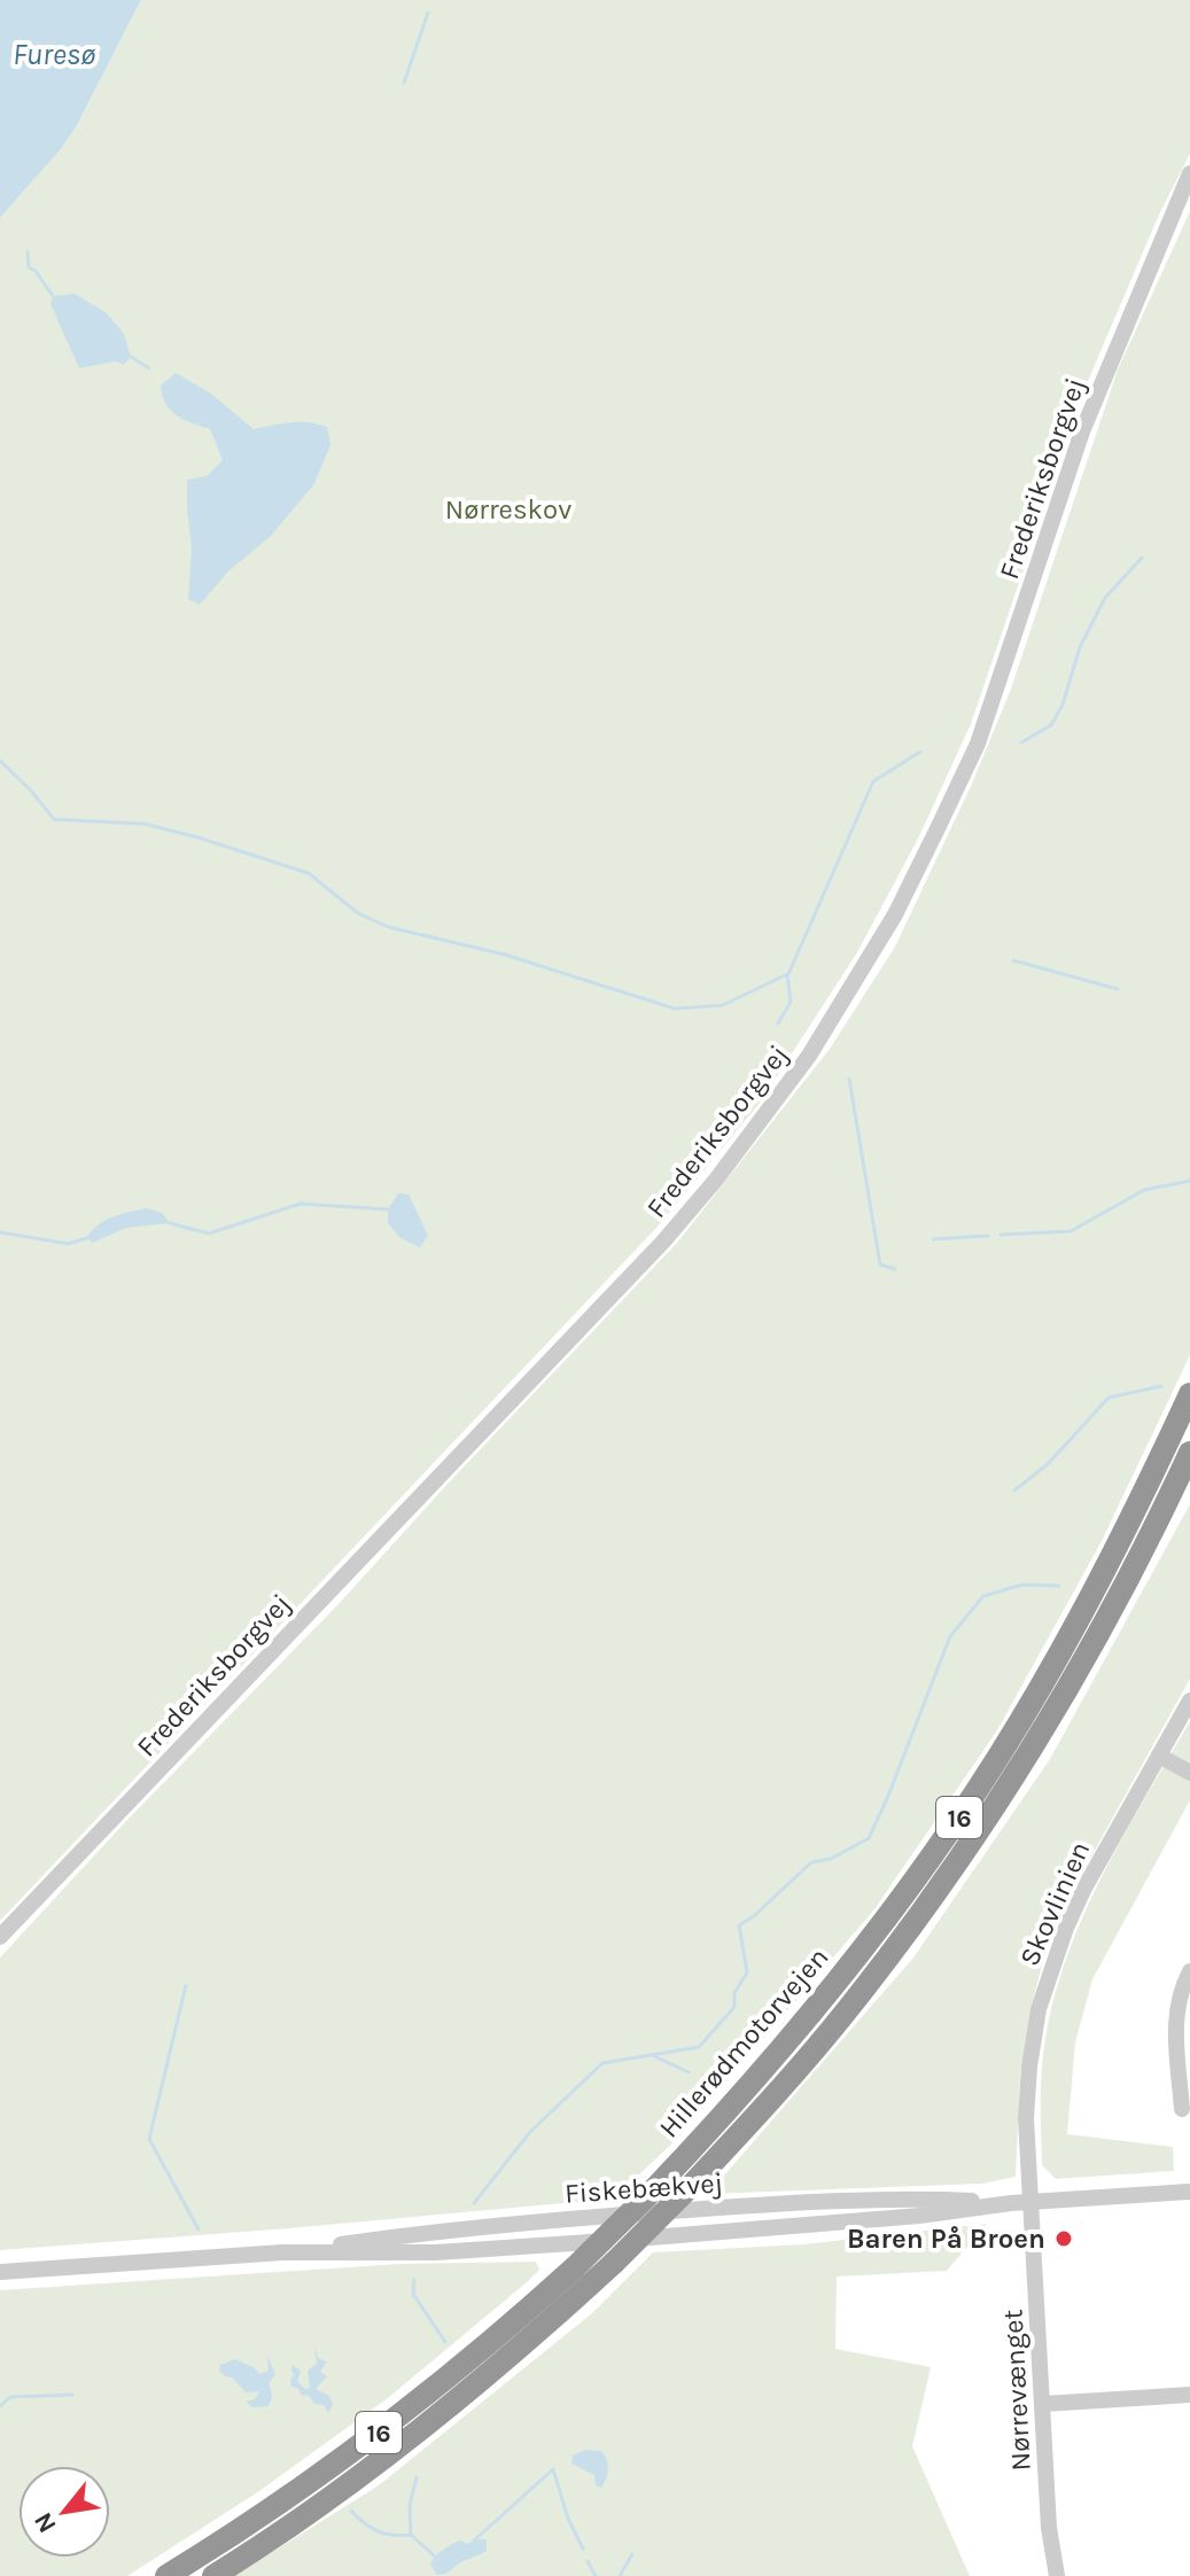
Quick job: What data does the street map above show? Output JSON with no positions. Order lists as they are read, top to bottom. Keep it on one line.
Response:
{"streets":{"highway":["16","Hillerødmotorvejen"],"street":["Frederiksborgvej","Skovlinien","Fiskebækvej","Nørrevænget"]},"crossings":[["Skovlinien","Fiskebækvej"],["Skovlinien","Nørrevænget"],["Fiskebækvej","Nørrevænget"]],"water":["Furesø"],"parks":["Nørreskov"],"places":["Baren På Broen"],"north":"bottom left"}
